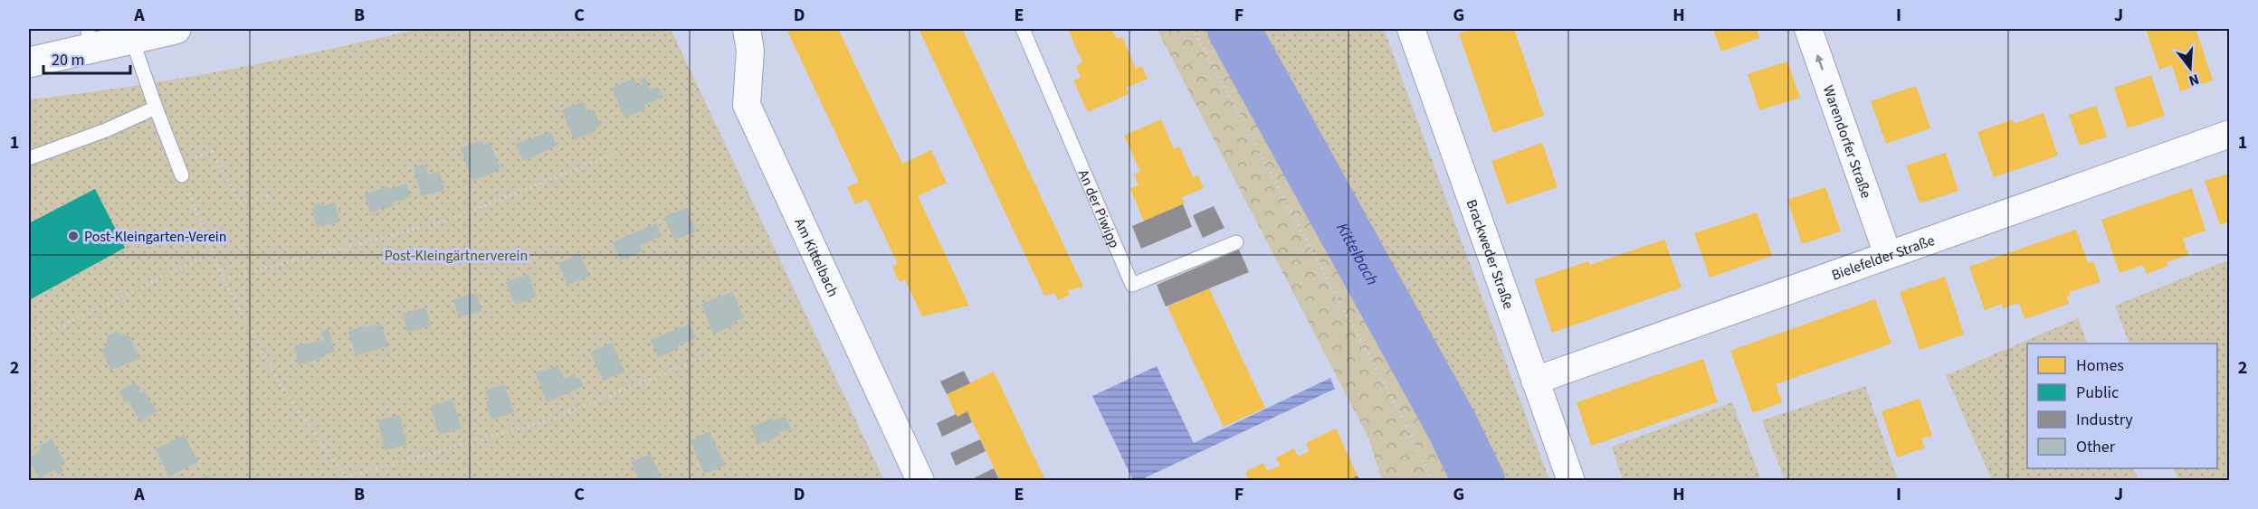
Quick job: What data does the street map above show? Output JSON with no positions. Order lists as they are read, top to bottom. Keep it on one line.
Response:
{"streets":{"street":["Warendorfer Straße","Brackweder Straße","Bielefelder Straße","Am Kittelbach"],"lane":["An der Piwipp"]},"crossings":[["Warendorfer Straße","Bielefelder Straße"],["Brackweder Straße","Bielefelder Straße"]],"one_way":["Warendorfer Straße"],"water":["Kittelbach"],"parks":["Post-Kleingärtnerverein"],"places":["Post-Kleingarten-Verein"],"legend":["Homes","Public","Industry","Other"],"scale_bar":"20 m","north":"bottom","grid":{"columns":["A","B","C","D","E","F","G","H","I","J"],"rows":["1","2"]}}
